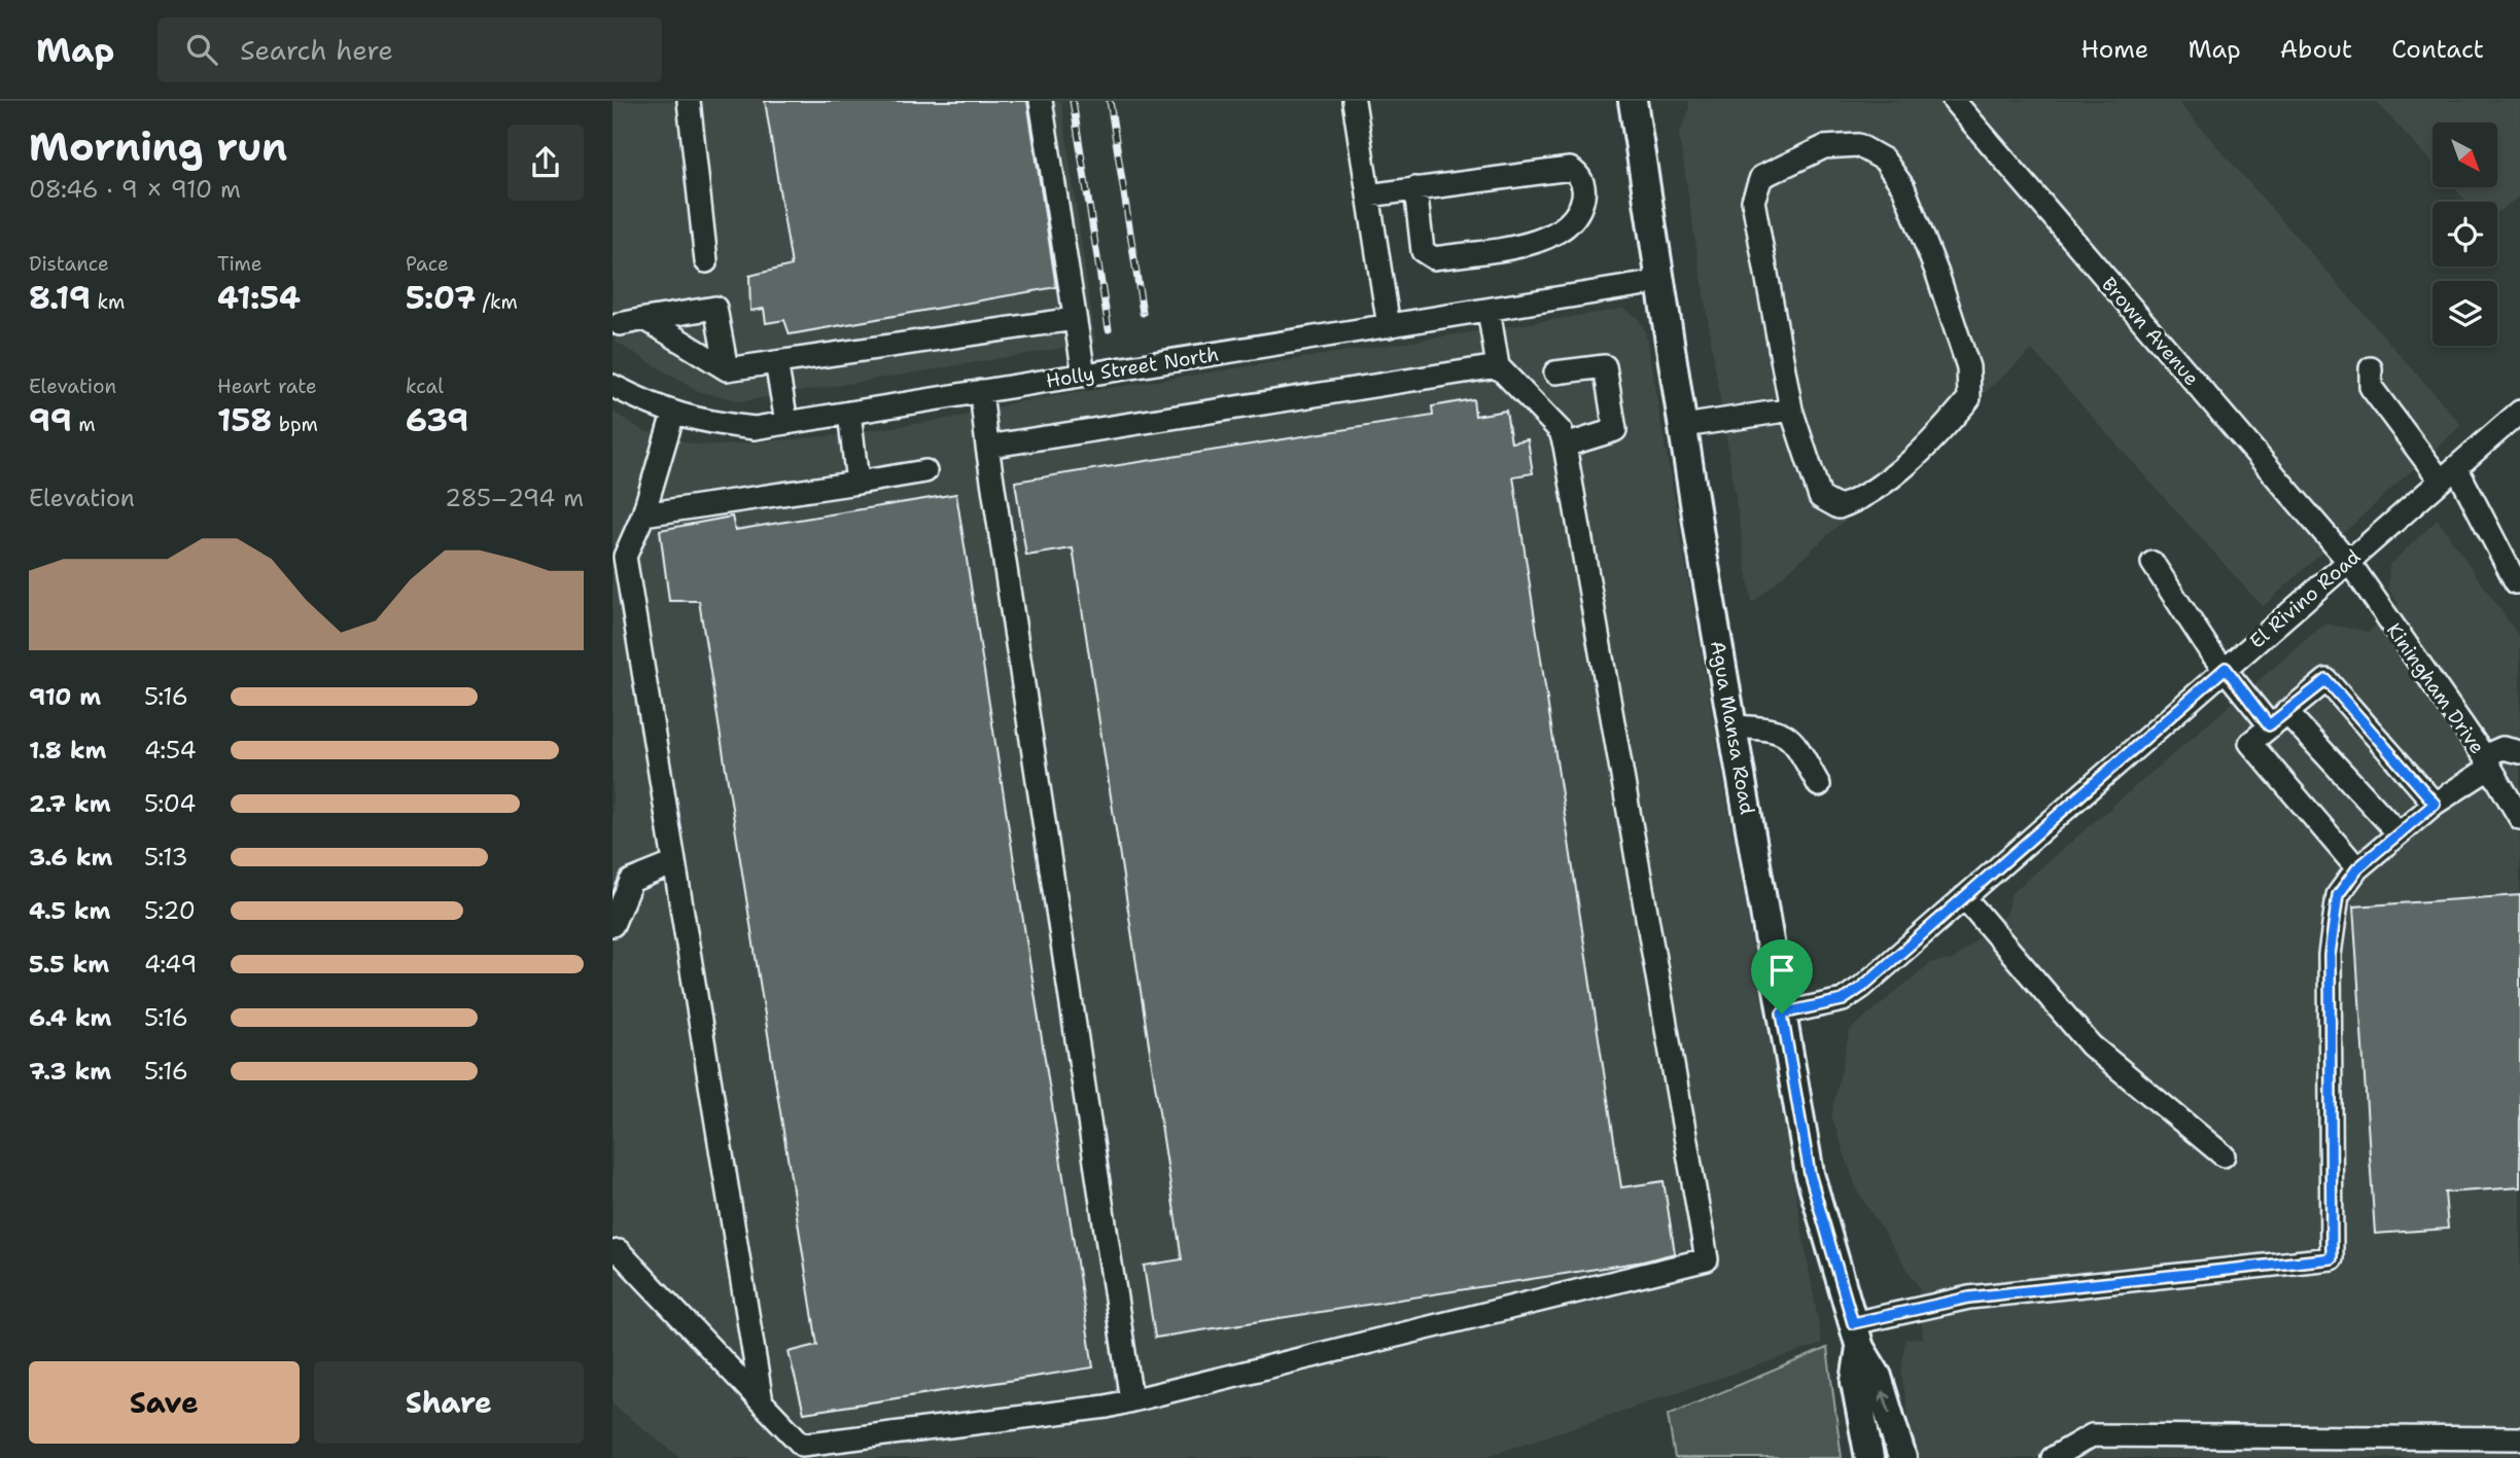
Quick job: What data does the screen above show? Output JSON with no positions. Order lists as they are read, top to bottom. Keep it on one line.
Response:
{"streets":{"main road":["Agua Mansa Road"],"street":["Brown Avenue","Holly Street North","El Rivino Road","Kiningham Drive"]},"crossings":[["Brown Avenue","El Rivino Road"],["Brown Avenue","Kiningham Drive"],["Holly Street North","Agua Mansa Road"],["El Rivino Road","Kiningham Drive"],["El Rivino Road","Agua Mansa Road"]],"north":"bottom right","page":{"header":"Map","search":"Search here","nav":["Home","Map","About","Contact"],"heading":["Morning run","08:46 · 9 × 910 m"],"stats":[["Distance","8.19 km"],["Time","41:54"],["Pace","5:07 /km"],["Elevation","99 m"],["Heart rate","158 bpm"],["kcal","639"]],"chart":["Elevation","285–294 m"],"list":[{"name":"910 m","note":"5:16"},{"name":"1.8 km","note":"4:54"},{"name":"2.7 km","note":"5:04"},{"name":"3.6 km","note":"5:13"},{"name":"4.5 km","note":"5:20"},{"name":"5.5 km","note":"4:49"},{"name":"6.4 km","note":"5:16"},{"name":"7.3 km","note":"5:16"}],"buttons":["Save","Share"]}}
